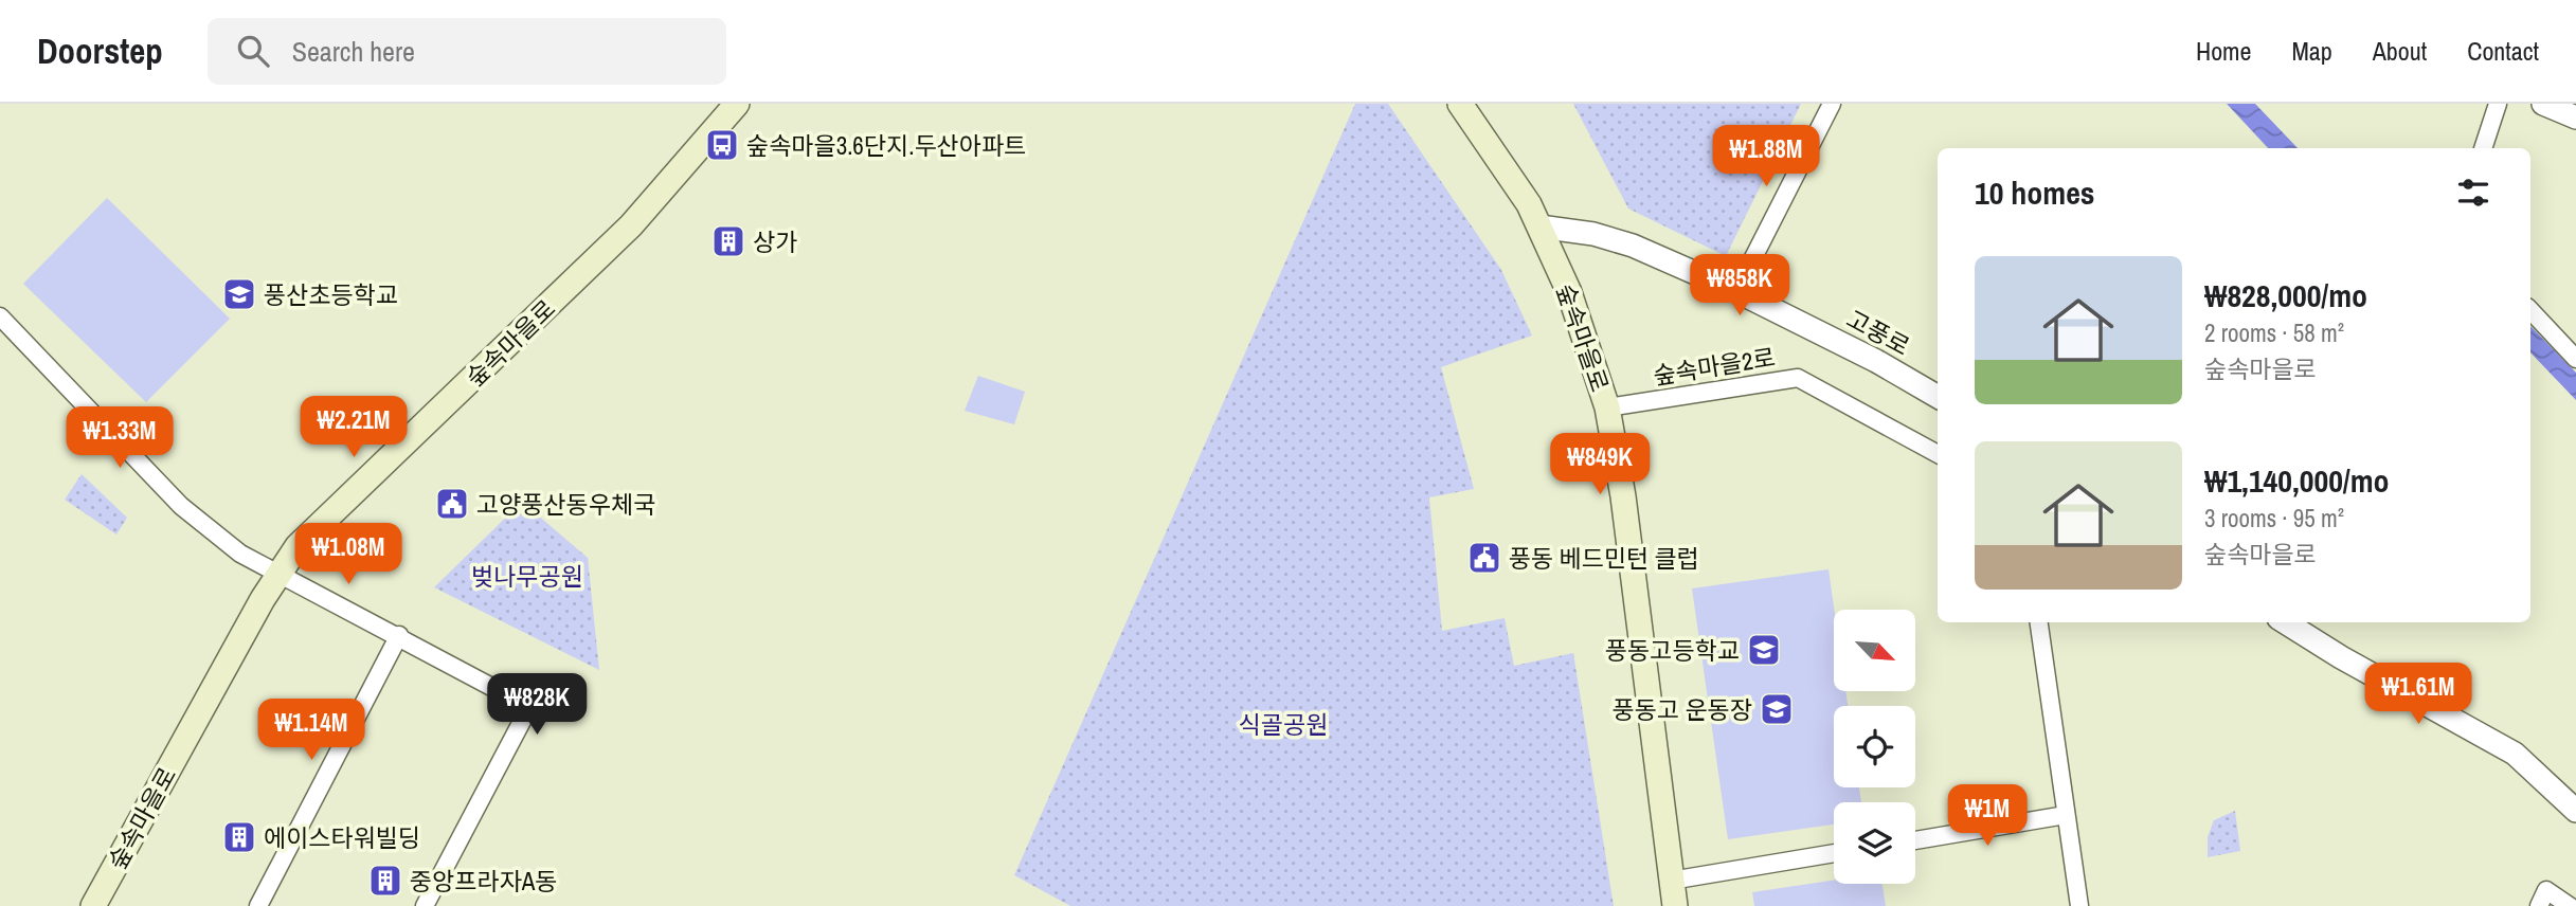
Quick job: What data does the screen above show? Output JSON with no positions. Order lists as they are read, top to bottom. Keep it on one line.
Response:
{"streets":{"main road":["숲속마을로"],"street":["고풍로","숲속마을2로"]},"crossings":[["고풍로","숲속마을로"],["숲속마을로","숲속마을2로"]],"parks":["벚나무공원","식골공원"],"places":{"bus stop":["숲속마을3.6단지.두산아파트"],"building":["상가","에이스타워빌딩","중앙프라자A동"],"school or university":["풍산초등학교","풍동고등학교","풍동고 운동장"],"public building":["고양풍산동우체국","풍동 베드민턴 클럽"]},"north":"bottom right","page":{"header":"Doorstep","search":"Search here","nav":["Home","Map","About","Contact"],"price":["₩1.88M","₩858K","₩2.21M","₩1.33M","₩849K","₩1.08M","₩1.61M","₩828K","₩1.14M","₩1M"],"heading":"10 homes","list":[{"name":"₩828,000/mo","note":"2 rooms · 58 m² · 숲속마을로"},{"name":"₩1,140,000/mo","note":"3 rooms · 95 m² · 숲속마을로"}]}}
